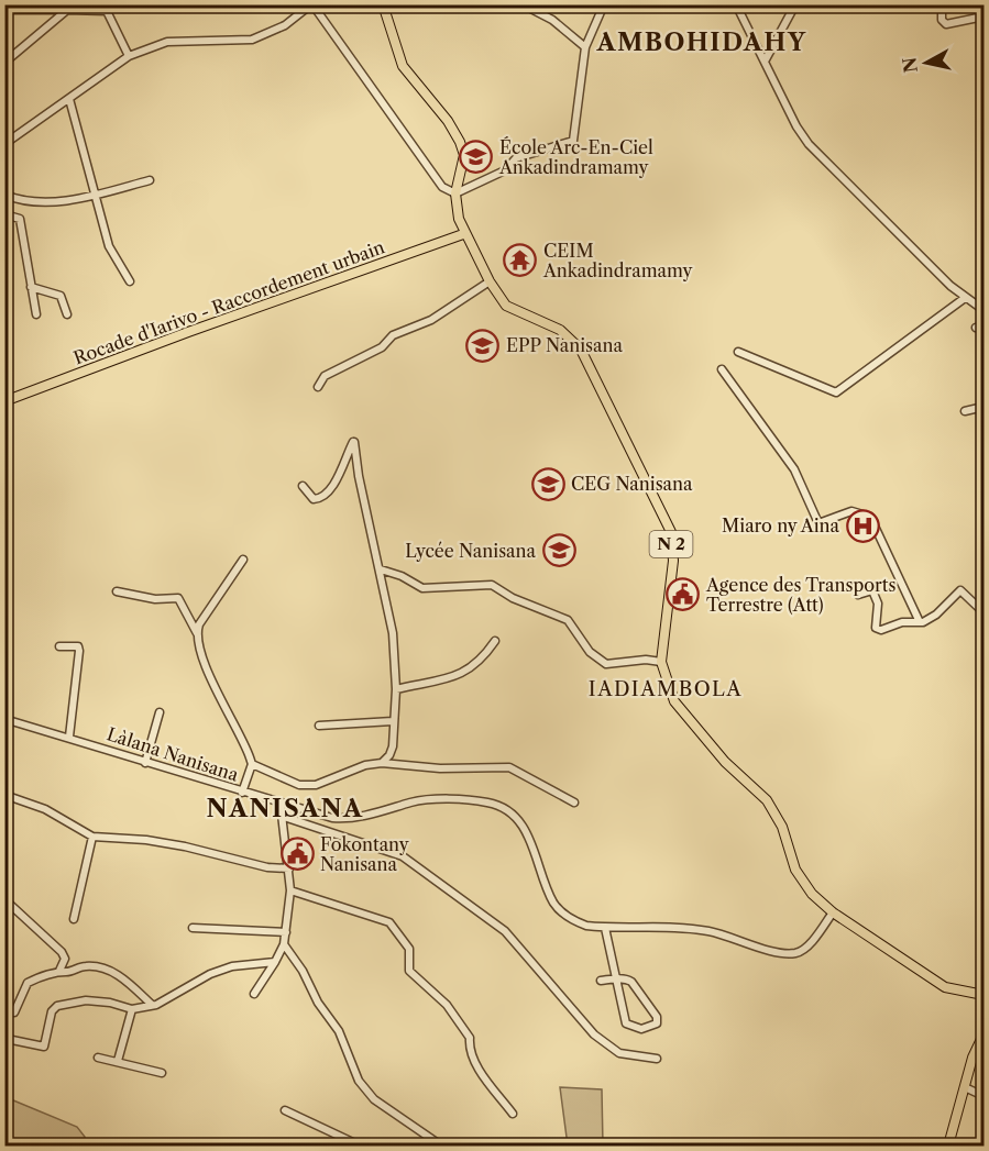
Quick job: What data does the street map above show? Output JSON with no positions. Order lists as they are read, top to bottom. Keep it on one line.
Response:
{"streets":{"main road":["Rocade d'Iarivo - Raccordement urbain","N 2"],"street":["Làlana Nanisana"]},"crossings":[["Rocade d'Iarivo - Raccordement urbain","N 2"],["N 2","Làlana Nanisana"]],"districts":["AMBOHIDAHY","IADIAMBOLA","NANISANA"],"places":{"school or university":["École Arc-En-Ciel Ankadindramamy","EPP Nanisana","CEG Nanisana","Lycée Nanisana"],"temple":["CEIM Ankadindramamy"],"hospital":["Miaro ny Aina"],"public building":["Agence des Transports Terrestre (Att)","Fokontany Nanisana"]},"north":"left"}
